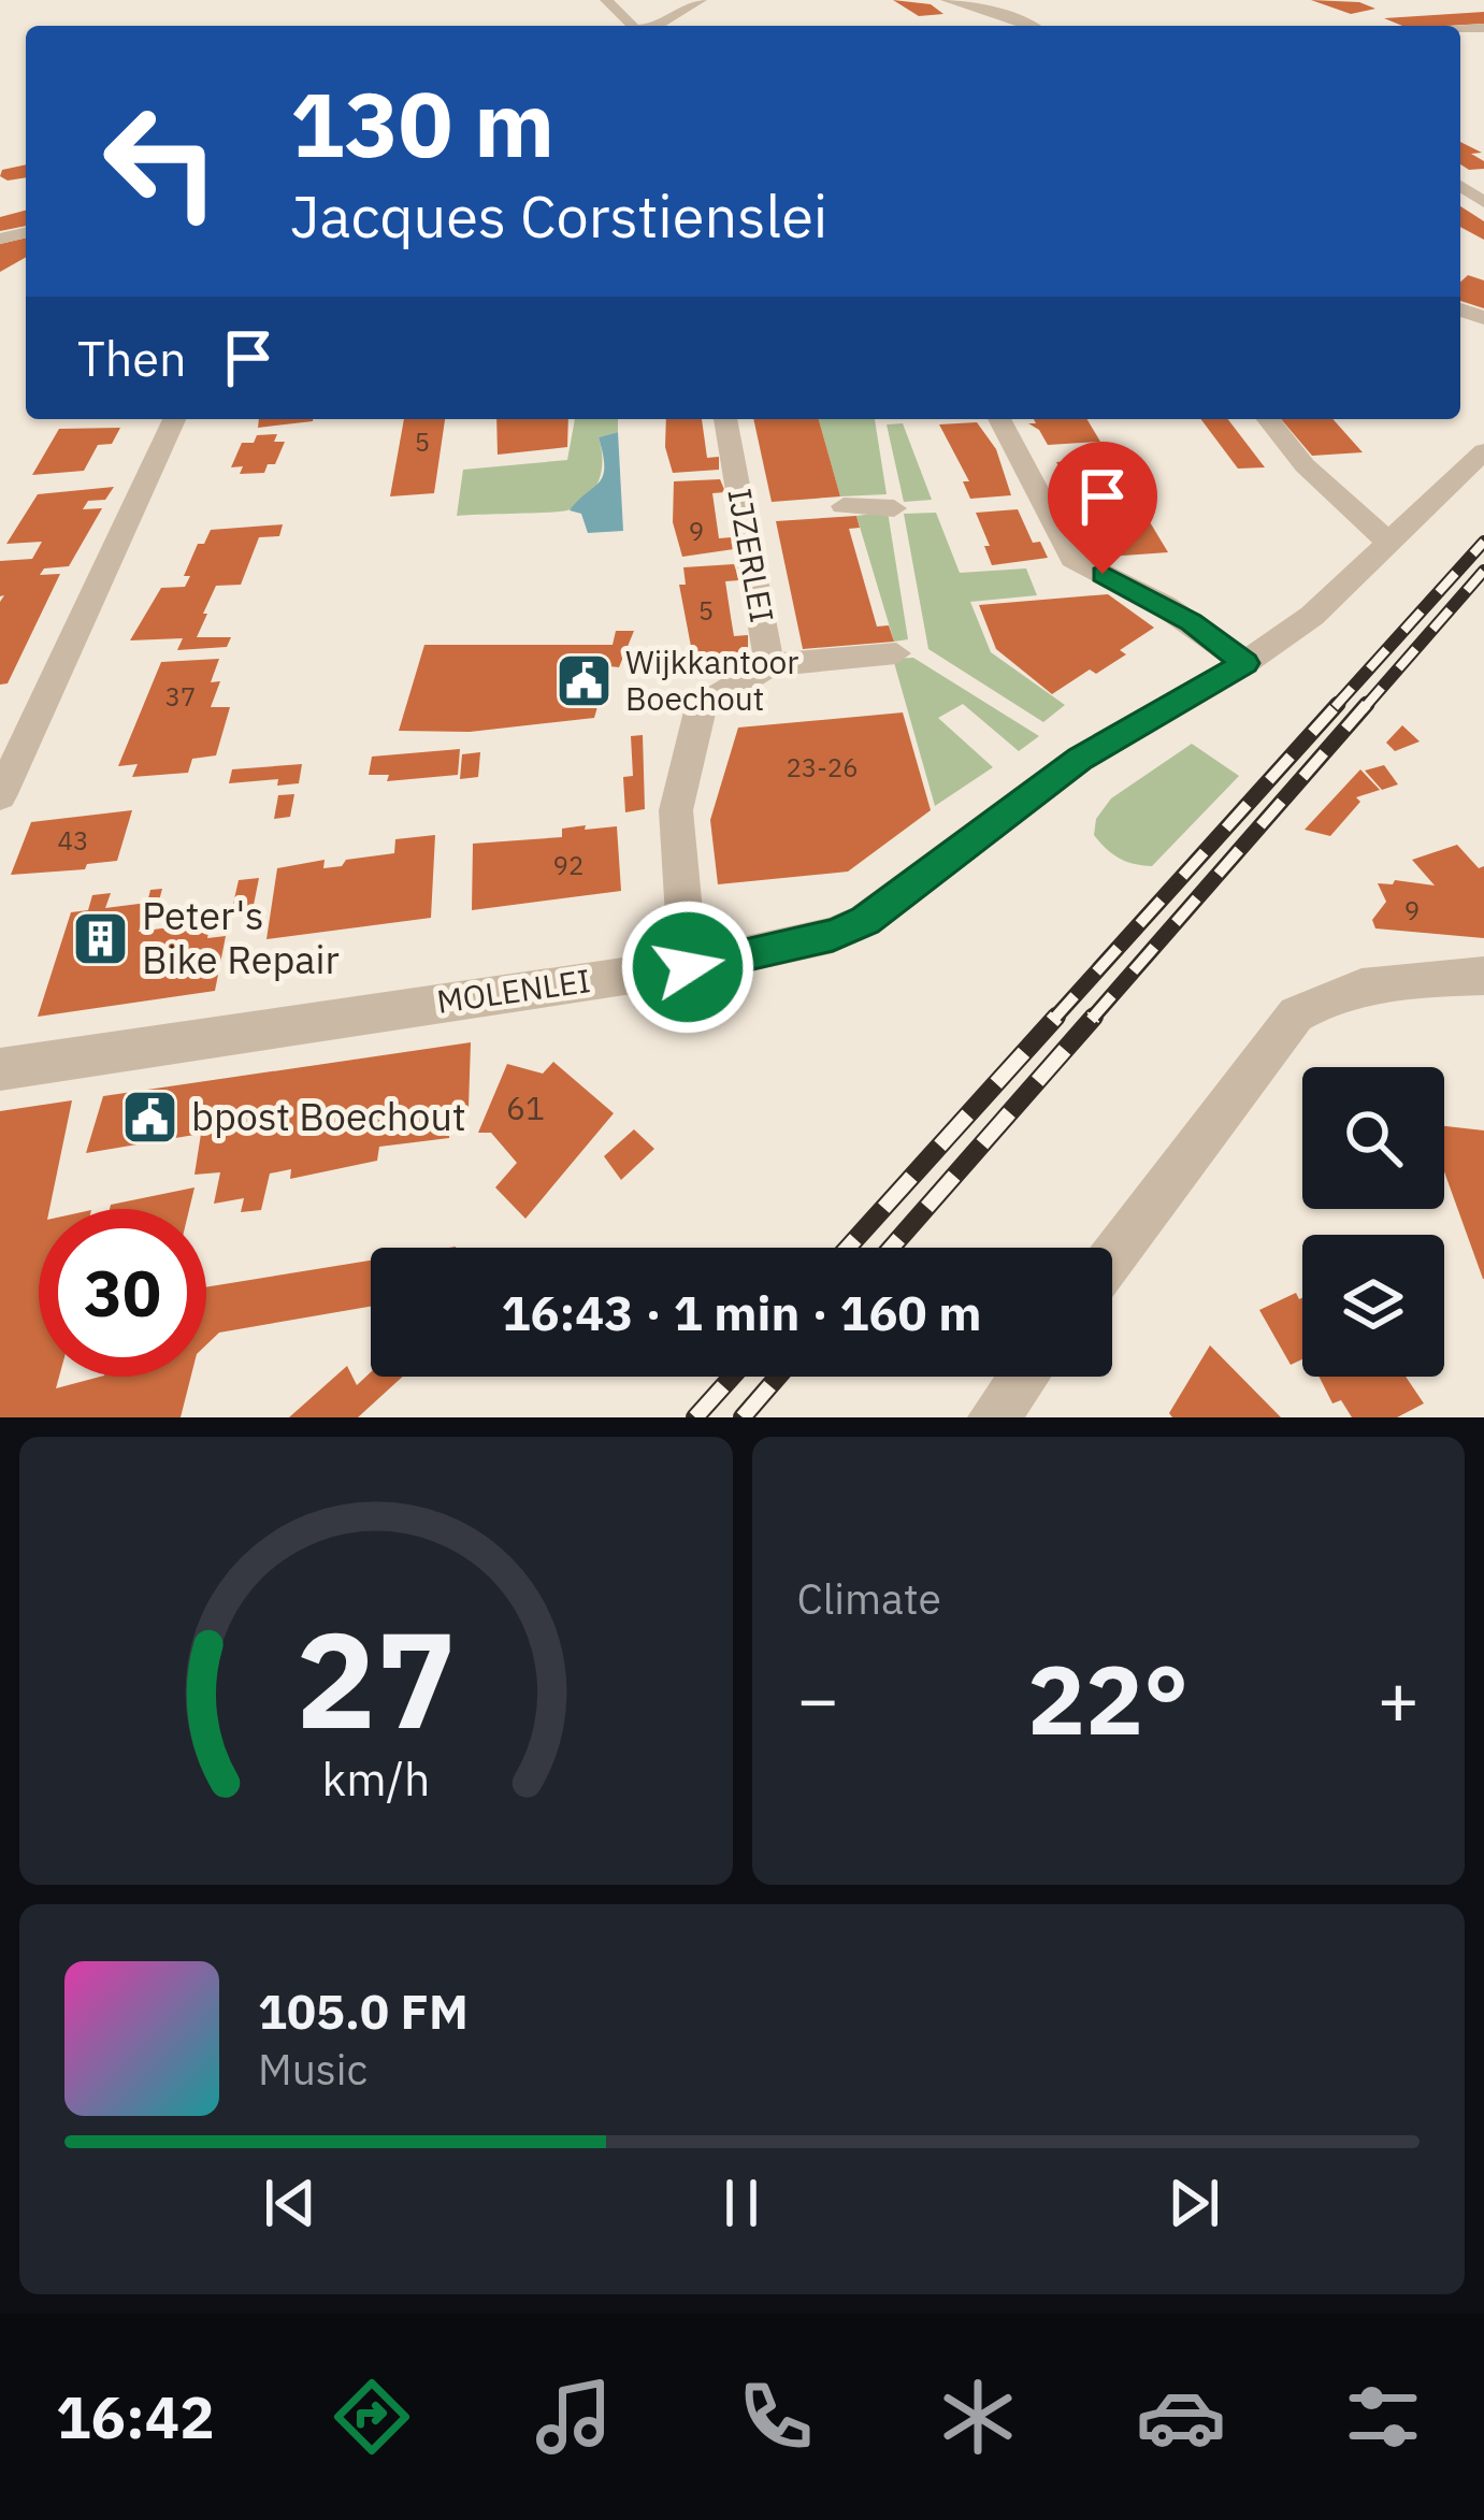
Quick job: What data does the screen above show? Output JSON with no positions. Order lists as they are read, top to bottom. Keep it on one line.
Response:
{"streets":{"street":["IJZERLEI","MOLENLEI"]},"crossings":[["IJZERLEI","MOLENLEI"]],"places":{"public building":["Wijkkantoor Boechout","bpost Boechout"],"building":["Peter's Bike Repair"]},"house_numbers":["5","9","5","37","23-26","43","92","9","61"],"page":{"turn":["130 m","Jacques Corstienslei"],"then":"Then","limit":"30","trip":"16:43 · 1 min · 160 m","tile":"Climate","heat":["−","22°","+"],"song":["105.0 FM","Music"],"tabs":"16:42","gauge":["27","km/h"]}}
